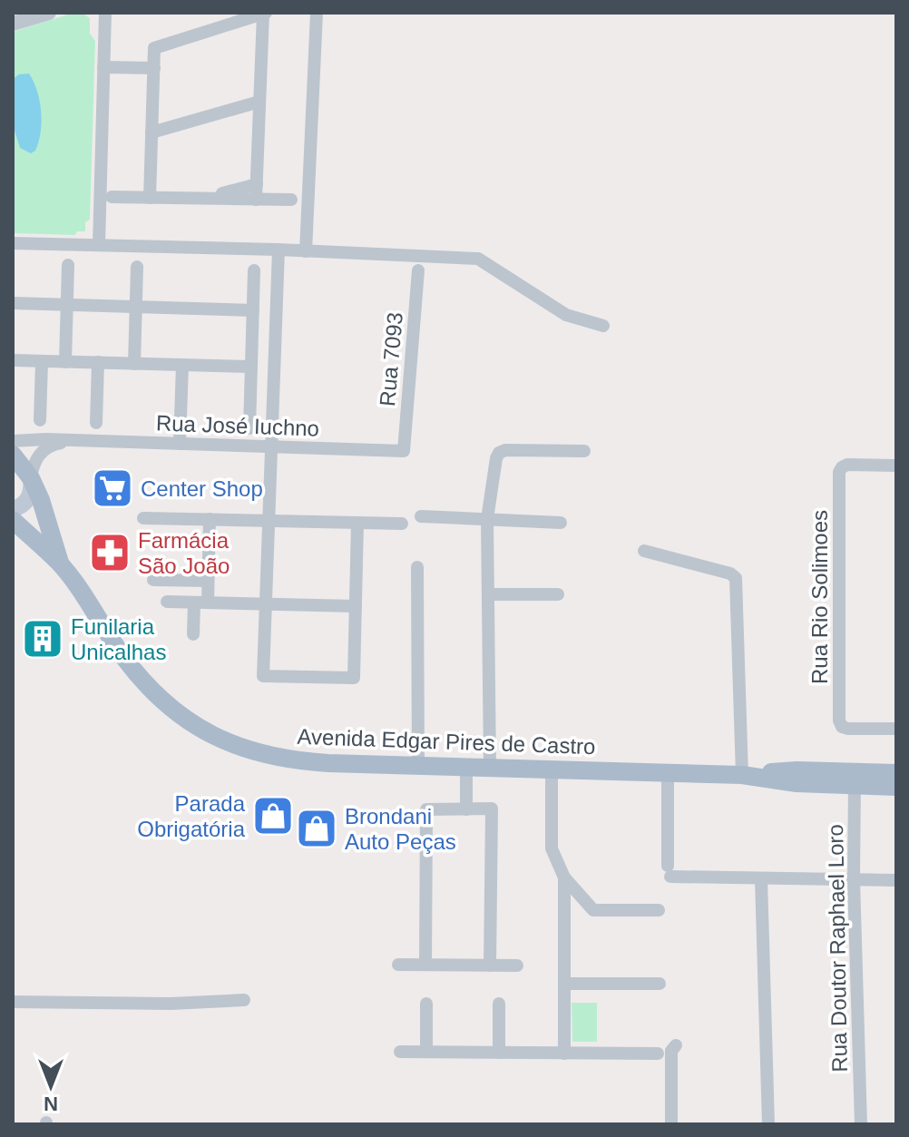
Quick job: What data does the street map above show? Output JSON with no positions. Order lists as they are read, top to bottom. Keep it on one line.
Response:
{"streets":{"main road":["Avenida Edgar Pires de Castro"],"street":["Rua 7093","Rua José Iuchno","Rua Rio Solimoes","Rua Doutor Raphael Loro"]},"crossings":[["Rua 7093","Rua José Iuchno"],["Rua José Iuchno","Avenida Edgar Pires de Castro"],["Avenida Edgar Pires de Castro","Rua Doutor Raphael Loro"]],"places":{"supermarket":["Center Shop"],"pharmacy":["Farmácia São João"],"building":["Funilaria Unicalhas"],"shop":["Parada Obrigatória","Brondani Auto Peças"]},"north":"bottom"}
